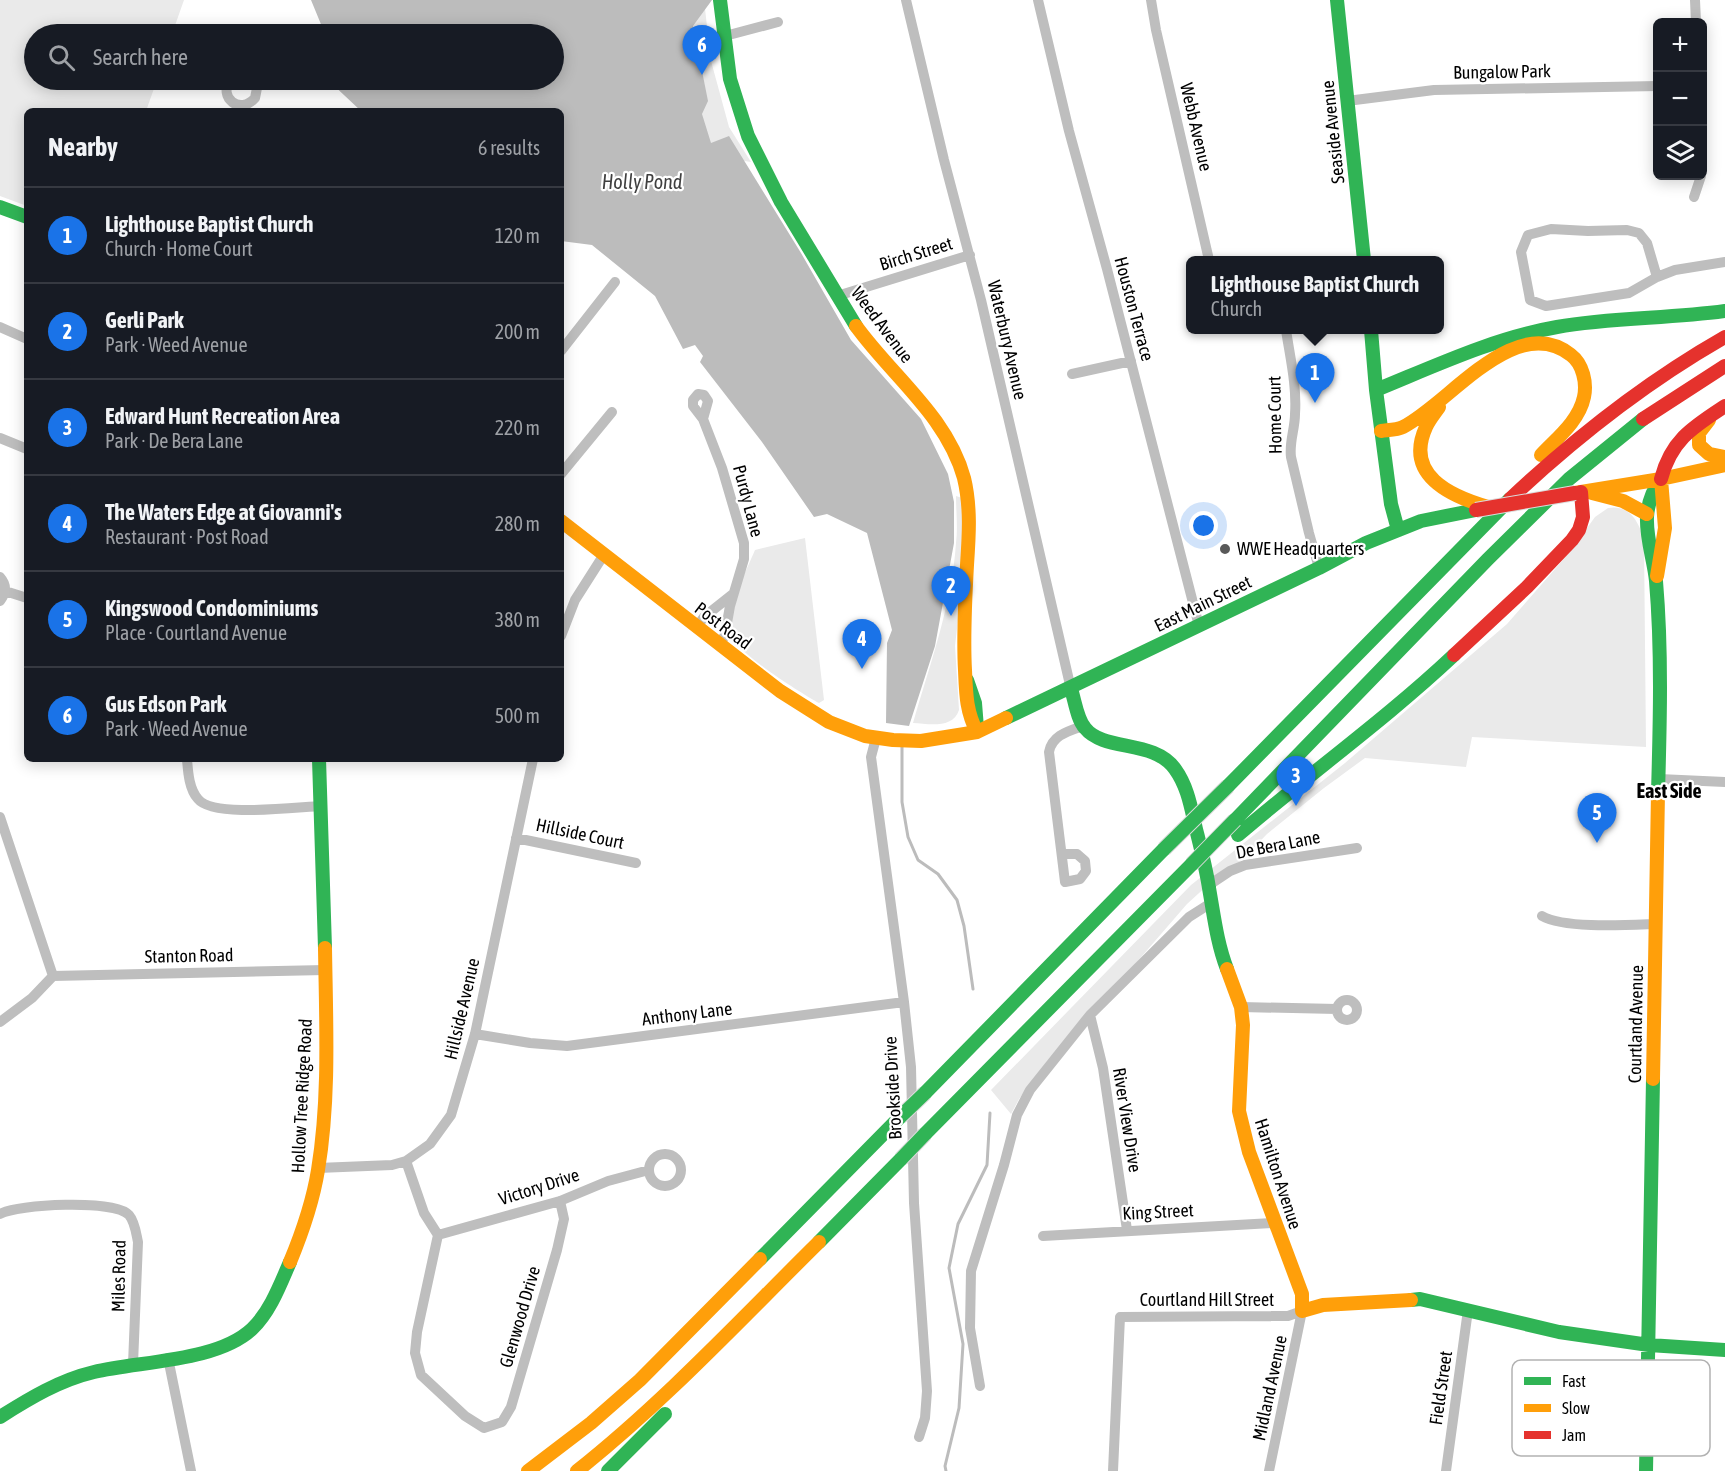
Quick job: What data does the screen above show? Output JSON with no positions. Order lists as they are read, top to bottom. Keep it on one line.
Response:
{"streets":{"main road":["Seaside Avenue","Weed Avenue","East Main Street","Post Road","Courtland Avenue","Hollow Tree Ridge Road","Hamilton Avenue"],"street":["Bungalow Park","Webb Avenue","Birch Street","Houston Terrace","Waterbury Avenue","Home Court","Purdy Lane","Hillside Court","De Bera Lane","Stanton Road","Hillside Avenue","Anthony Lane","Brookside Drive","River View Drive","Victory Drive","King Street","Miles Road","Courtland Hill Street","Glenwood Drive","Midland Avenue","Field Street"]},"crossings":[["Bungalow Park","Seaside Avenue"],["Birch Street","Weed Avenue"],["Birch Street","Waterbury Avenue"],["Houston Terrace","East Main Street"],["Weed Avenue","East Main Street"],["Waterbury Avenue","East Main Street"],["Home Court","East Main Street"],["Purdy Lane","Post Road"],["East Main Street","Post Road"],["East Main Street","Courtland Avenue"],["East Main Street","Brookside Drive"],["Post Road","Brookside Drive"],["Hillside Court","Hillside Avenue"],["De Bera Lane","Hamilton Avenue"],["Stanton Road","Hollow Tree Ridge Road"],["Hillside Avenue","Anthony Lane"],["Hillside Avenue","Hollow Tree Ridge Road"],["Anthony Lane","Brookside Drive"],["Hollow Tree Ridge Road","Miles Road"],["River View Drive","King Street"],["Hamilton Avenue","King Street"],["Hamilton Avenue","Courtland Hill Street"],["Hamilton Avenue","Midland Avenue"],["Victory Drive","Glenwood Drive"],["Courtland Hill Street","Midland Avenue"]],"districts":["East Side"],"water":["Holly Pond"],"places":["WWE Headquarters"],"legend":["Fast","Slow","Jam"],"page":{"map_buttons":["+","−"],"search":"Search here","pins":["6","1","2","4","3","5"],"heading":["Nearby","6 results"],"list":[{"mark":"1","name":"Lighthouse Baptist Church","note":"Church · Home Court","value":"120 m"},{"mark":"2","name":"Gerli Park","note":"Park · Weed Avenue","value":"200 m"},{"mark":"3","name":"Edward Hunt Recreation Area","note":"Park · De Bera Lane","value":"220 m"},{"mark":"4","name":"The Waters Edge at Giovanni's","note":"Restaurant · Post Road","value":"280 m"},{"mark":"5","name":"Kingswood Condominiums","note":"Place · Courtland Avenue","value":"380 m"},{"mark":"6","name":"Gus Edson Park","note":"Park · Weed Avenue","value":"500 m"}],"popup":["Lighthouse Baptist Church","Church"]}}
